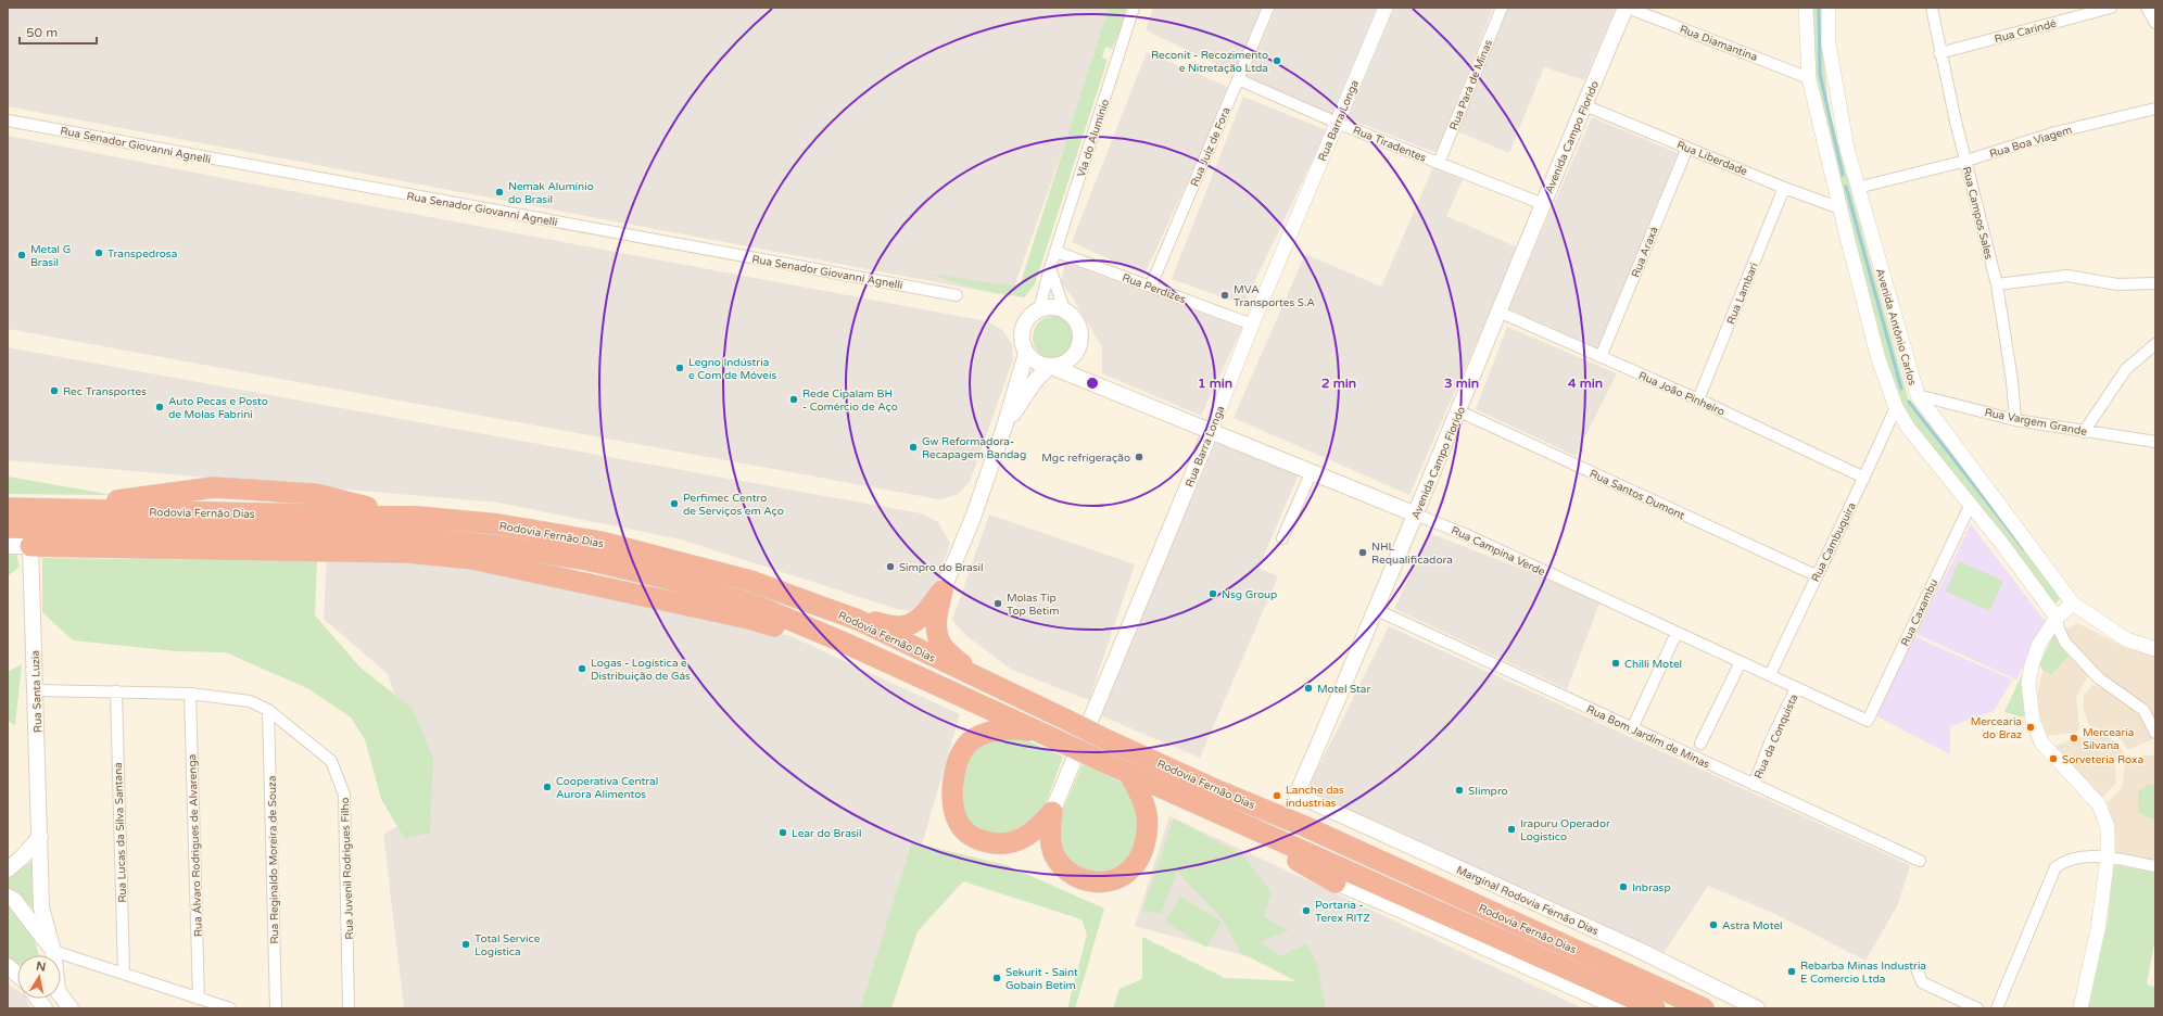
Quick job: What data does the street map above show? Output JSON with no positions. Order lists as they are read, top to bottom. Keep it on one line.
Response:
{"streets":{"highway":["Rodovia Fernão Dias"],"main road":["Rua Barra Longa","Avenida Campo Florido","Rua Campina Verde","Rua Santa Luzia","Marginal Rodovia Fernão Dias"],"street":["Rua Carindé","Rua Diamantina","Rua Pará de Minas","Via do Alumínio","Rua Boa Viagem","Rua Tiradentes","Rua Senador Giovanni Agnelli","Rua Juiz de Fora","Rua Liberdade","Rua Campos Sales","Rua Araxá","Rua Perdizes","Rua Lambari","Avenida Antônio Carlos","Rua João Pinheiro","Rua Vargem Grande","Rua Santos Dumont","Rua Cambuquira","Rua Caxambu","Rua Bom Jardim de Minas","Rua da Conquista","Rua Lucas da Silva Santana","Rua Álvaro Rodrigues de Alvarenga","Rua Reginaldo Moreira de Souza","Rua Juvenil Rodrigues Filho"]},"crossings":[["Rua Carindé","Rua Campos Sales"],["Rua Diamantina","Avenida Campo Florido"],["Rua Pará de Minas","Rua Tiradentes"],["Rua Barra Longa","Rua Tiradentes"],["Rua Barra Longa","Rua Perdizes"],["Rua Barra Longa","Rua Campina Verde"],["Avenida Campo Florido","Rua Tiradentes"],["Avenida Campo Florido","Rua Liberdade"],["Avenida Campo Florido","Rua João Pinheiro"],["Avenida Campo Florido","Rua Santos Dumont"],["Avenida Campo Florido","Rua Campina Verde"],["Avenida Campo Florido","Rua Bom Jardim de Minas"],["Avenida Campo Florido","Marginal Rodovia Fernão Dias"],["Via do Alumínio","Rua Perdizes"],["Via do Alumínio","Rua Campina Verde"],["Rua Boa Viagem","Rua Campos Sales"],["Rua Boa Viagem","Avenida Antônio Carlos"],["Rua Tiradentes","Rua Juiz de Fora"],["Rua Juiz de Fora","Rua Perdizes"],["Rua Liberdade","Rua Araxá"],["Rua Liberdade","Rua Lambari"],["Rua Campos Sales","Rua Vargem Grande"],["Rua Araxá","Rua João Pinheiro"],["Rua Lambari","Rua João Pinheiro"],["Avenida Antônio Carlos","Rua Vargem Grande"],["Rua João Pinheiro","Rua Cambuquira"],["Rua Santos Dumont","Rua Cambuquira"],["Rua Cambuquira","Rua Campina Verde"],["Rua Campina Verde","Rua Caxambu"],["Rua Campina Verde","Rua da Conquista"],["Rua Santa Luzia","Rua Juvenil Rodrigues Filho"],["Rua Bom Jardim de Minas","Rua da Conquista"],["Rua Lucas da Silva Santana","Rua Juvenil Rodrigues Filho"],["Rua Álvaro Rodrigues de Alvarenga","Rua Juvenil Rodrigues Filho"],["Rua Reginaldo Moreira de Souza","Rua Juvenil Rodrigues Filho"]],"places":["Reconit - Recozimento e Nitretação Ltda","Nemak Alumínio do Brasil","Transpedrosa","Metal G Brasil","MVA Transportes S.A","Legno Indústria e Com de Móveis","Rec Transportes","Rede Cipalam BH - Comércio de Aço","Auto Pecas e Posto de Molas Fabrini","Gw Reformadora- Recapagem Bandag","Mgc refrigeração","Perfimec Centro de Serviços em Aço","NHL Requalificadora","Simpro do Brasil","Nsg Group","Molas Tip Top Betim","Chilli Motel","Logas - Logística e Distribuição de Gás","Motel Star","Mercearia do Braz","Mercearia Silvana","Sorveteria Roxa","Cooperativa Central Aurora Alimentos","SIimpro","Lanche das industrias","Irapuru Operador Logistico","Lear do Brasil","Inbrasp","Portaria - Terex RITZ","Astra Motel","Total Service Logística","Rebarba Minas Industria E Comercio Ltda","Sekurit - Saint Gobain Betim"],"scale_bar":"50 m","north":"top","rings":["1 min","2 min","3 min","4 min"]}
